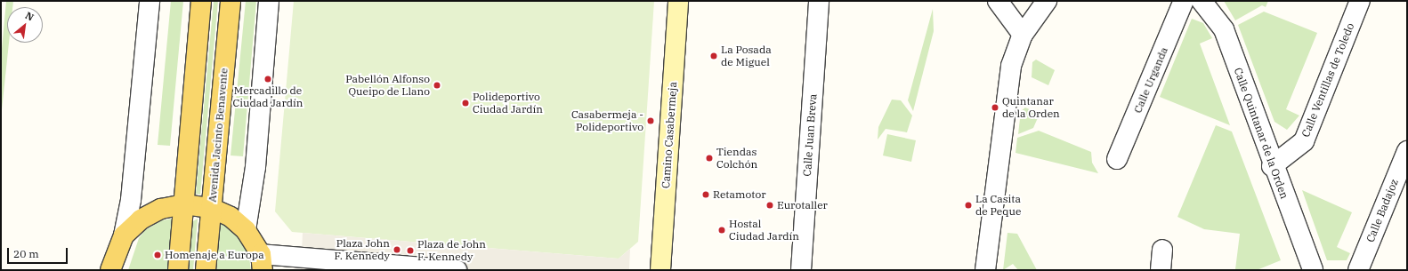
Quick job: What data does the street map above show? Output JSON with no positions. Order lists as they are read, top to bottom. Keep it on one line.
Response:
{"streets":{"main road":["Avenida Jacinto Benavente","Camino Casabermeja"],"street":["Calle Urganda","Calle Ventillas de Toledo","Calle Quintanar de la Orden","Calle Juan Breva","Calle Badajoz"]},"crossings":[["Calle Ventillas de Toledo","Calle Quintanar de la Orden"]],"places":["La Posada de Miguel","Mercadillo de Ciudad Jardín","Pabellón Alfonso Queipo de Llano","Polideportivo Ciudad Jardín","Quintanar de la Orden","Casabermeja - Polideportivo","Tiendas Colchón","Retamotor","Eurotaller","La Casita de Peque","Hostal Ciudad Jardín","Plaza John F. Kennedy","Plaza de John F. Kennedy","Homenaje a Europa"],"scale_bar":"20 m","north":"top right"}
